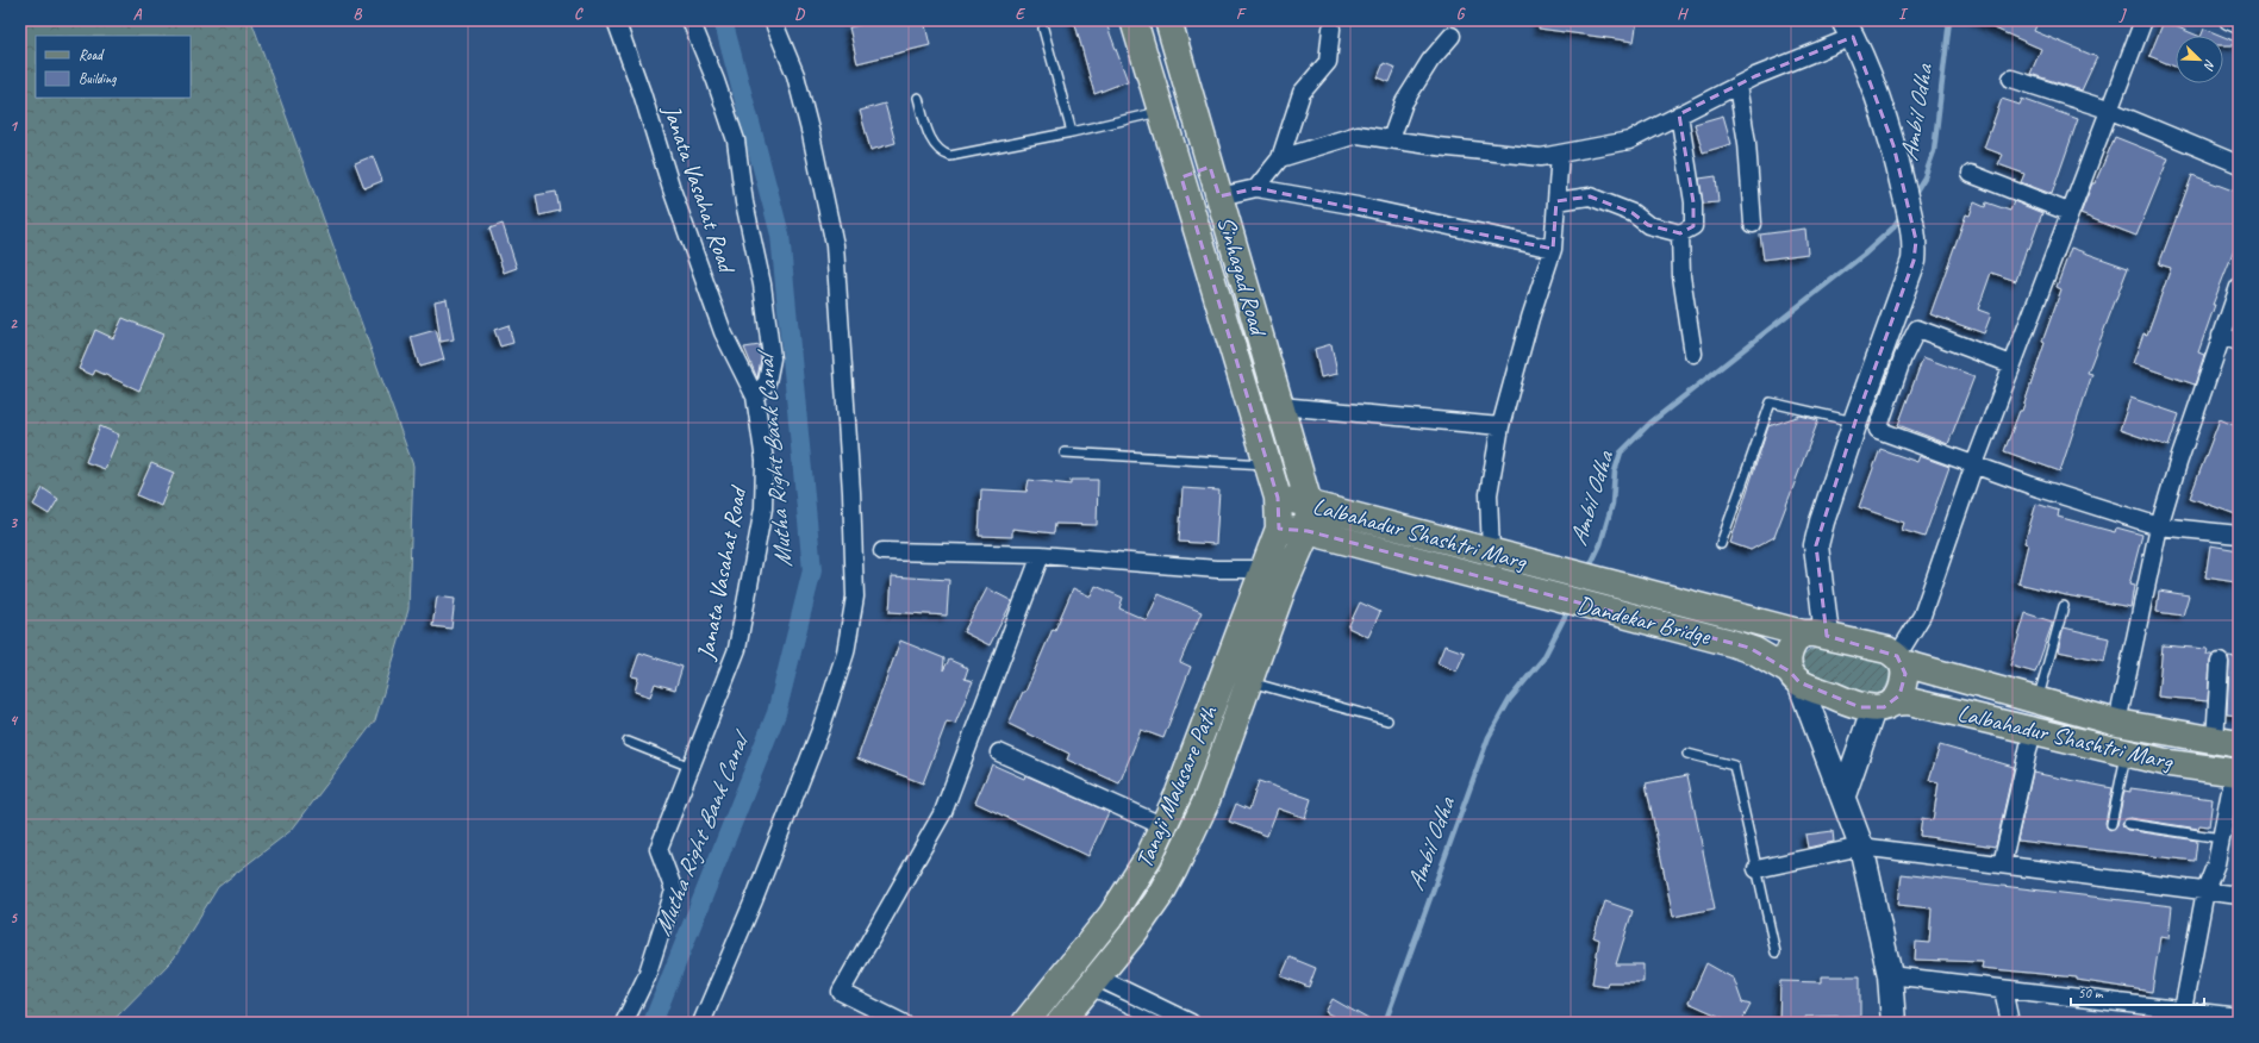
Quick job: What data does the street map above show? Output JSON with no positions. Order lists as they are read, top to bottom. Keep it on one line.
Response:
{"streets":{"main road":["Sinhagad Road","Lalbahadur Shashtri Marg","Dandekar Bridge","Tanaji Malusare Path"],"street":["Janata Vasahat Road"]},"crossings":[["Sinhagad Road","Lalbahadur Shashtri Marg"],["Sinhagad Road","Tanaji Malusare Path"],["Lalbahadur Shashtri Marg","Dandekar Bridge"],["Lalbahadur Shashtri Marg","Tanaji Malusare Path"]],"water":["Ambil Odha","Mutha Right Bank Canal"],"legend":["Road","Building"],"scale_bar":"50 m","north":"bottom right","grid":{"columns":["A","B","C","D","E","F","G","H","I","J"],"rows":["1","2","3","4","5"]}}
